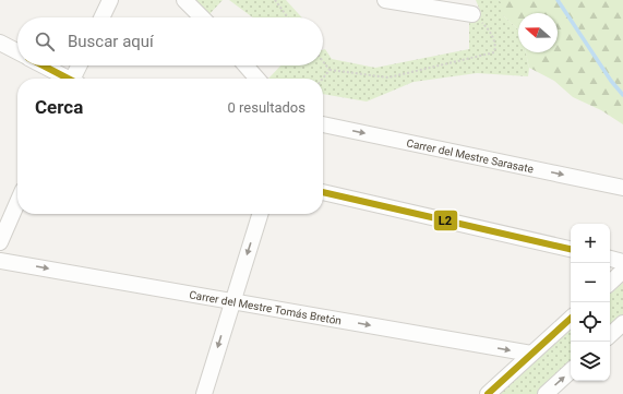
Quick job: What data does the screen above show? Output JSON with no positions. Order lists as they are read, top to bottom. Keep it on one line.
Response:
{"streets":{"street":["Carrer del Mestre Sarasate","Carrer del Mestre Tomás Bretón"]},"lines":["transit line L2"],"north":"left","page":{"search":"Buscar aquí","heading":["Cerca","0 resultados"],"map_buttons":["+","−"]}}
